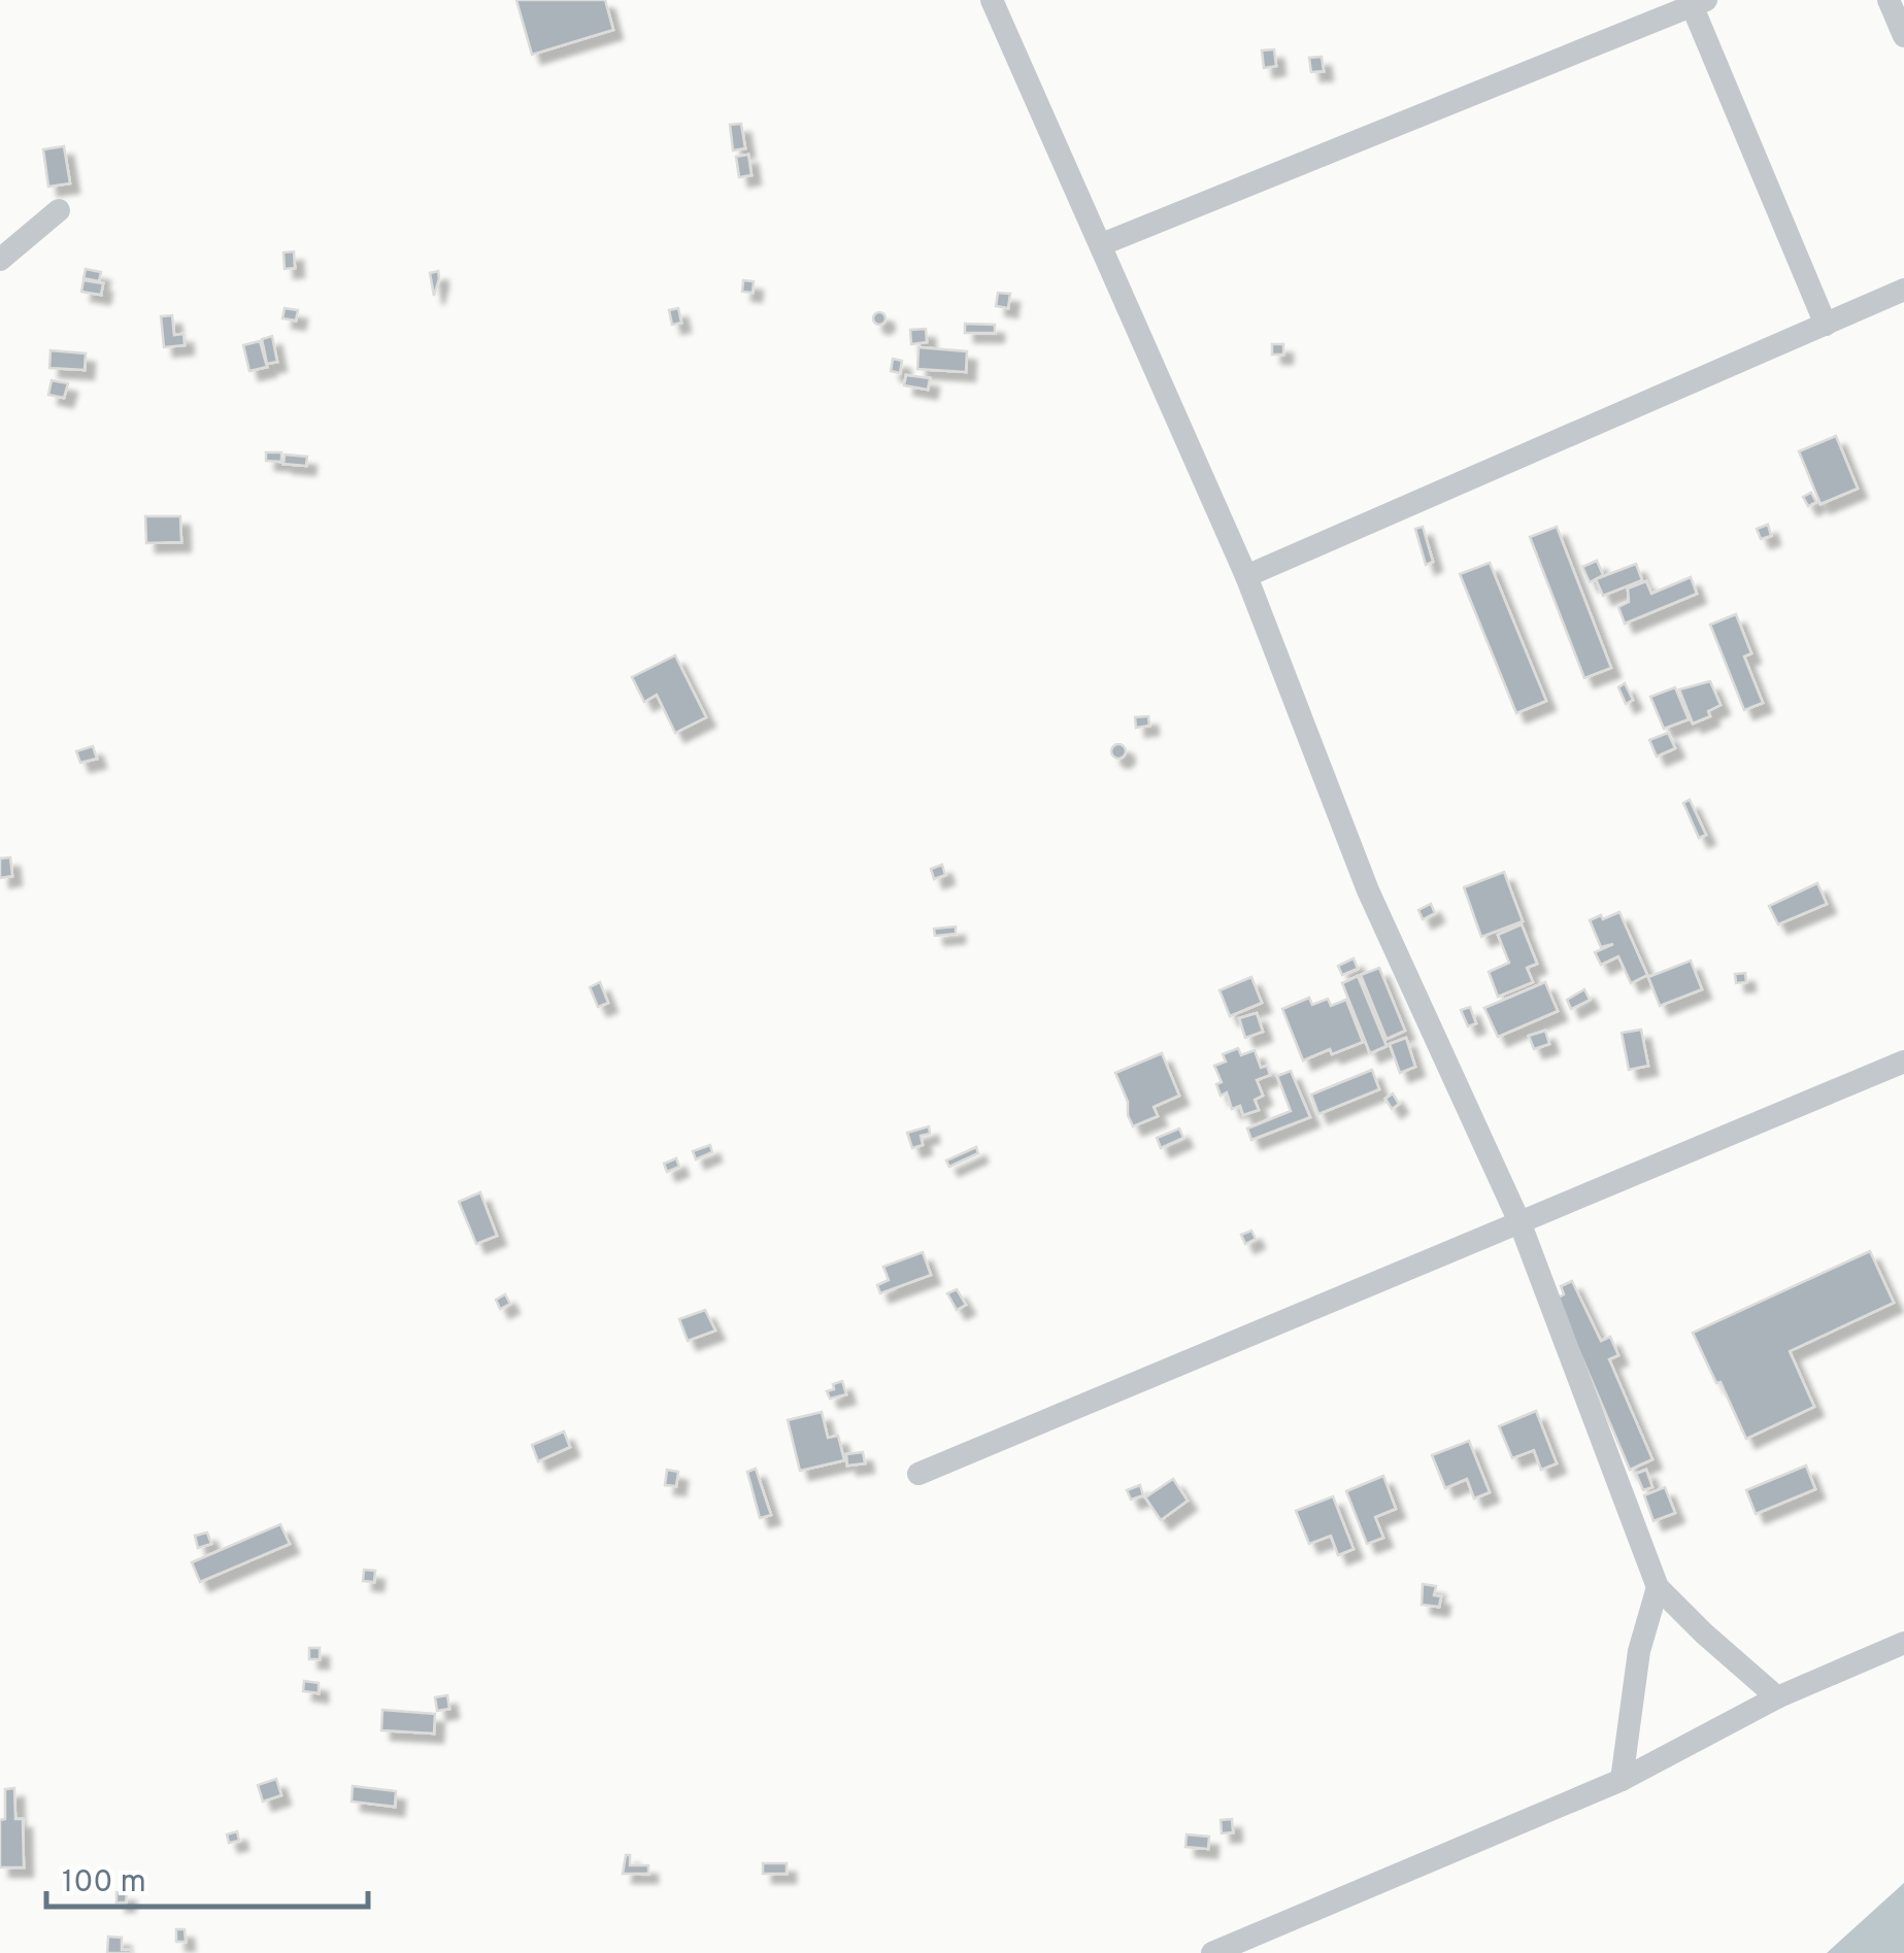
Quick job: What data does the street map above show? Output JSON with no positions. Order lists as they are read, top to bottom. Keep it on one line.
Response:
{"scale_bar":"100 m"}
